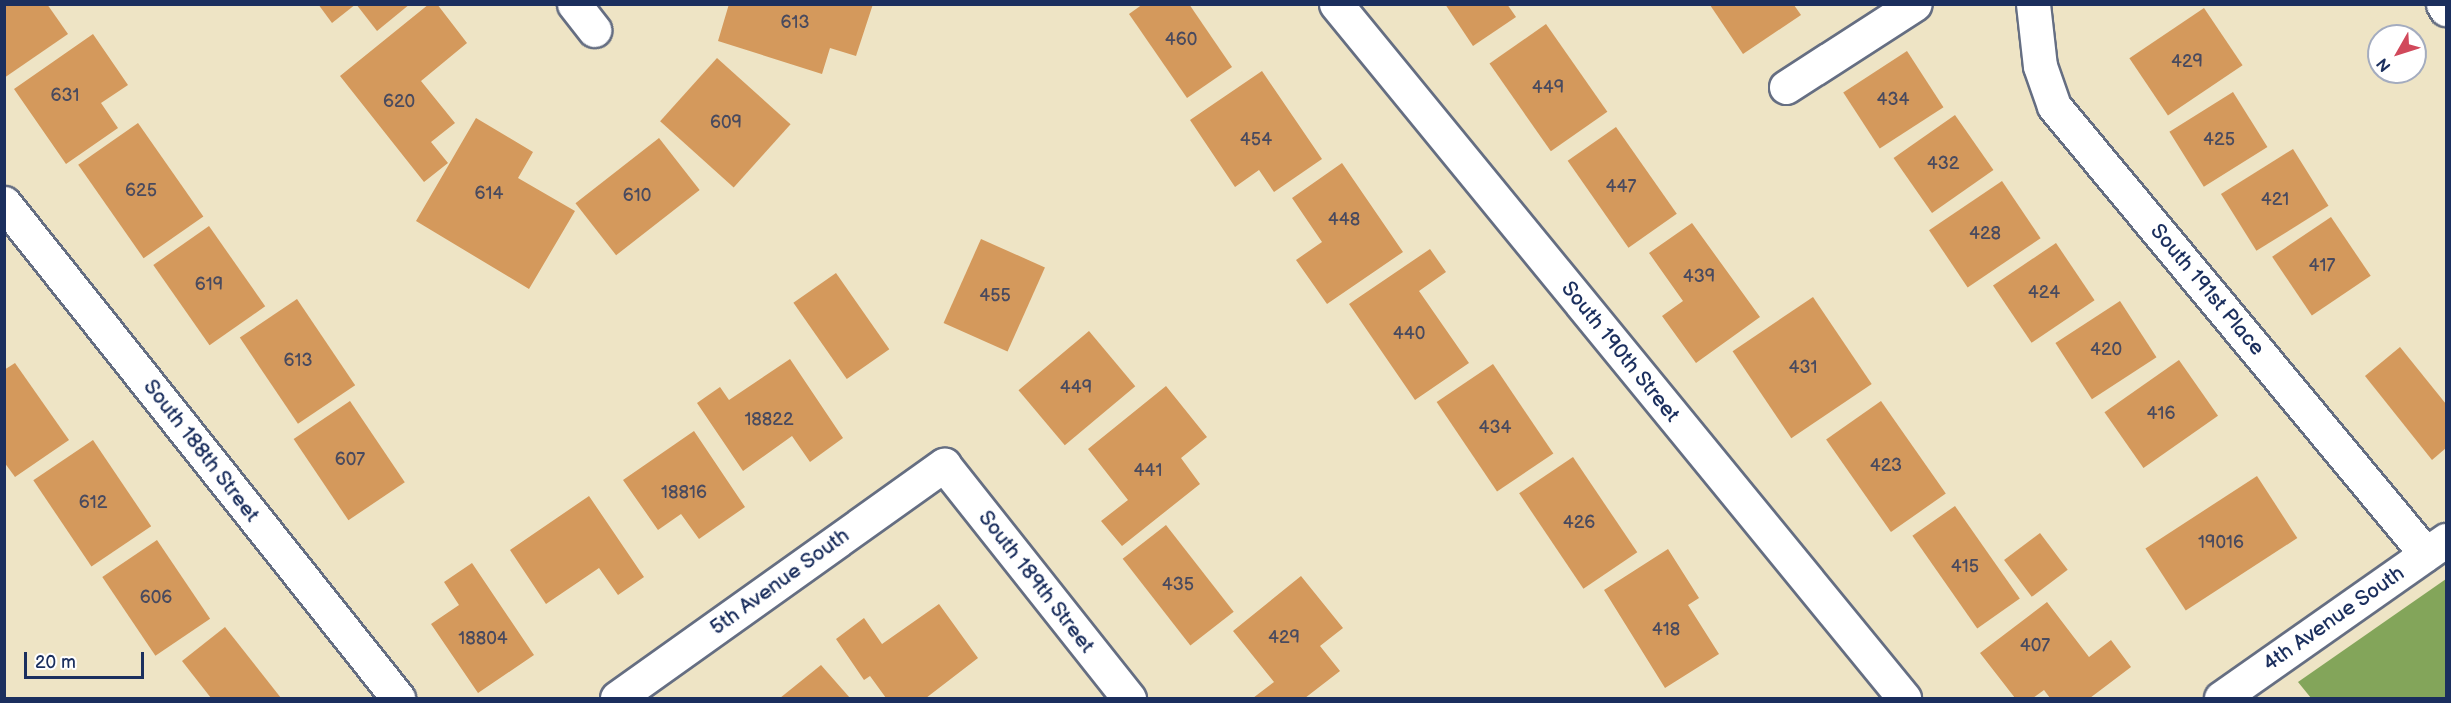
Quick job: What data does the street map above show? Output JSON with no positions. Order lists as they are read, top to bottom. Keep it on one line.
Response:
{"streets":{"street":["South 191st Place","South 190th Street","South 188th Street","5th Avenue South","South 189th Street","4th Avenue South"]},"crossings":[["South 191st Place","4th Avenue South"],["5th Avenue South","South 189th Street"]],"house_numbers":["613","460","429","449","631","434","620","609","454","425","432","447","625","614","610","421","448","428","417","439","619","424","455","440","420","613","431","449","416","18822","434","607","423","441","18816","612","426","19016","415","435","606","418","429","18804","407"],"scale_bar":"20 m","north":"bottom left"}
